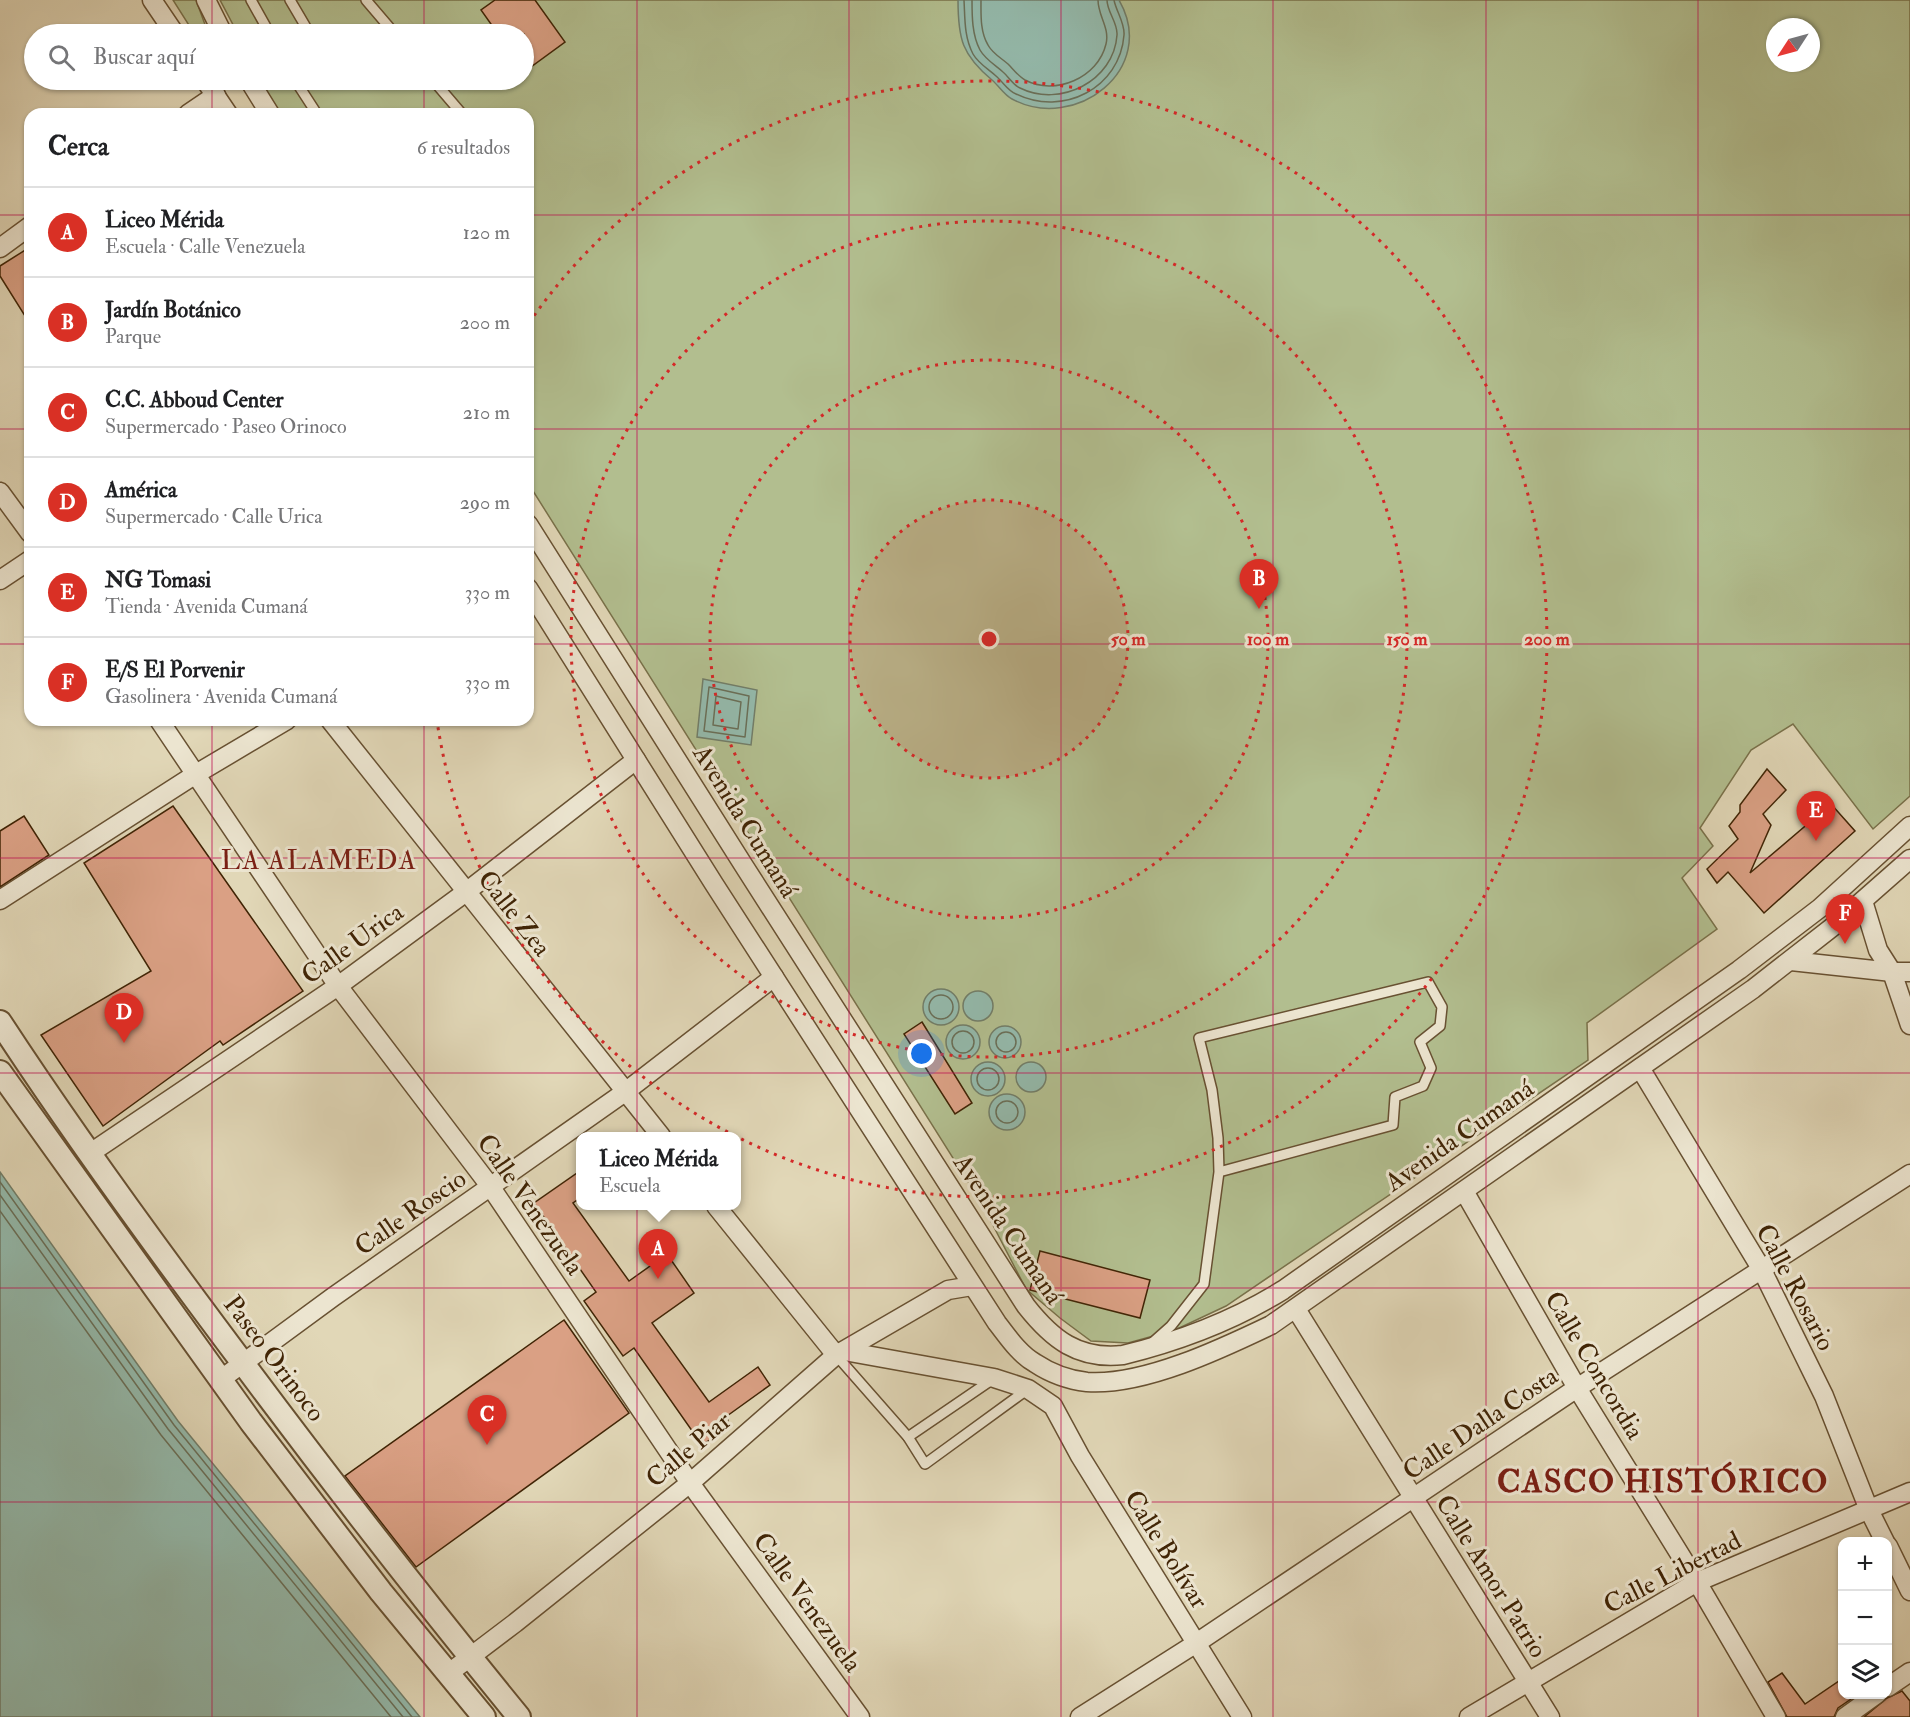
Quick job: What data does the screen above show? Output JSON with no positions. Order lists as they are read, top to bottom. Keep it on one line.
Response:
{"streets":{"street":["Avenida Cumaná","Calle Zea","Calle Urica","Calle Venezuela","Calle Roscio","Calle Rosario","Paseo Orinoco","Calle Concordia","Calle Dalla Costa","Calle Piar","Calle Bolívar","Calle Libertad","Calle Amor Patrio"]},"crossings":[["Avenida Cumaná","Calle Urica"],["Avenida Cumaná","Calle Roscio"],["Avenida Cumaná","Calle Rosario"],["Avenida Cumaná","Calle Concordia"],["Avenida Cumaná","Calle Piar"],["Avenida Cumaná","Calle Amor Patrio"],["Calle Zea","Calle Urica"],["Calle Zea","Calle Roscio"],["Calle Urica","Calle Venezuela"],["Calle Urica","Paseo Orinoco"],["Calle Venezuela","Calle Roscio"],["Calle Venezuela","Calle Piar"],["Calle Roscio","Paseo Orinoco"],["Calle Rosario","Calle Dalla Costa"],["Calle Rosario","Calle Libertad"],["Paseo Orinoco","Calle Piar"],["Calle Concordia","Calle Dalla Costa"],["Calle Concordia","Calle Libertad"],["Calle Dalla Costa","Calle Bolívar"],["Calle Dalla Costa","Calle Amor Patrio"],["Calle Libertad","Calle Amor Patrio"]],"districts":["LA ALAMEDA","CASCO HISTÓRICO"],"north":"bottom left","page":{"search":"Buscar aquí","heading":["Cerca","6 resultados"],"list":[{"mark":"A","name":"Liceo Mérida","note":"Escuela · Calle Venezuela","value":"120 m"},{"mark":"B","name":"Jardín Botánico","note":"Parque","value":"200 m"},{"mark":"C","name":"C.C. Abboud Center","note":"Supermercado · Paseo Orinoco","value":"210 m"},{"mark":"D","name":"América","note":"Supermercado · Calle Urica","value":"290 m"},{"mark":"E","name":"NG Tomasi","note":"Tienda · Avenida Cumaná","value":"330 m"},{"mark":"F","name":"E/S El Porvenir","note":"Gasolinera · Avenida Cumaná","value":"330 m"}],"pins":["B","E","F","D","A","C"],"popup":["Liceo Mérida","Escuela"],"map_buttons":["+","−"]},"rings":["50 m","100 m","150 m","200 m"]}
